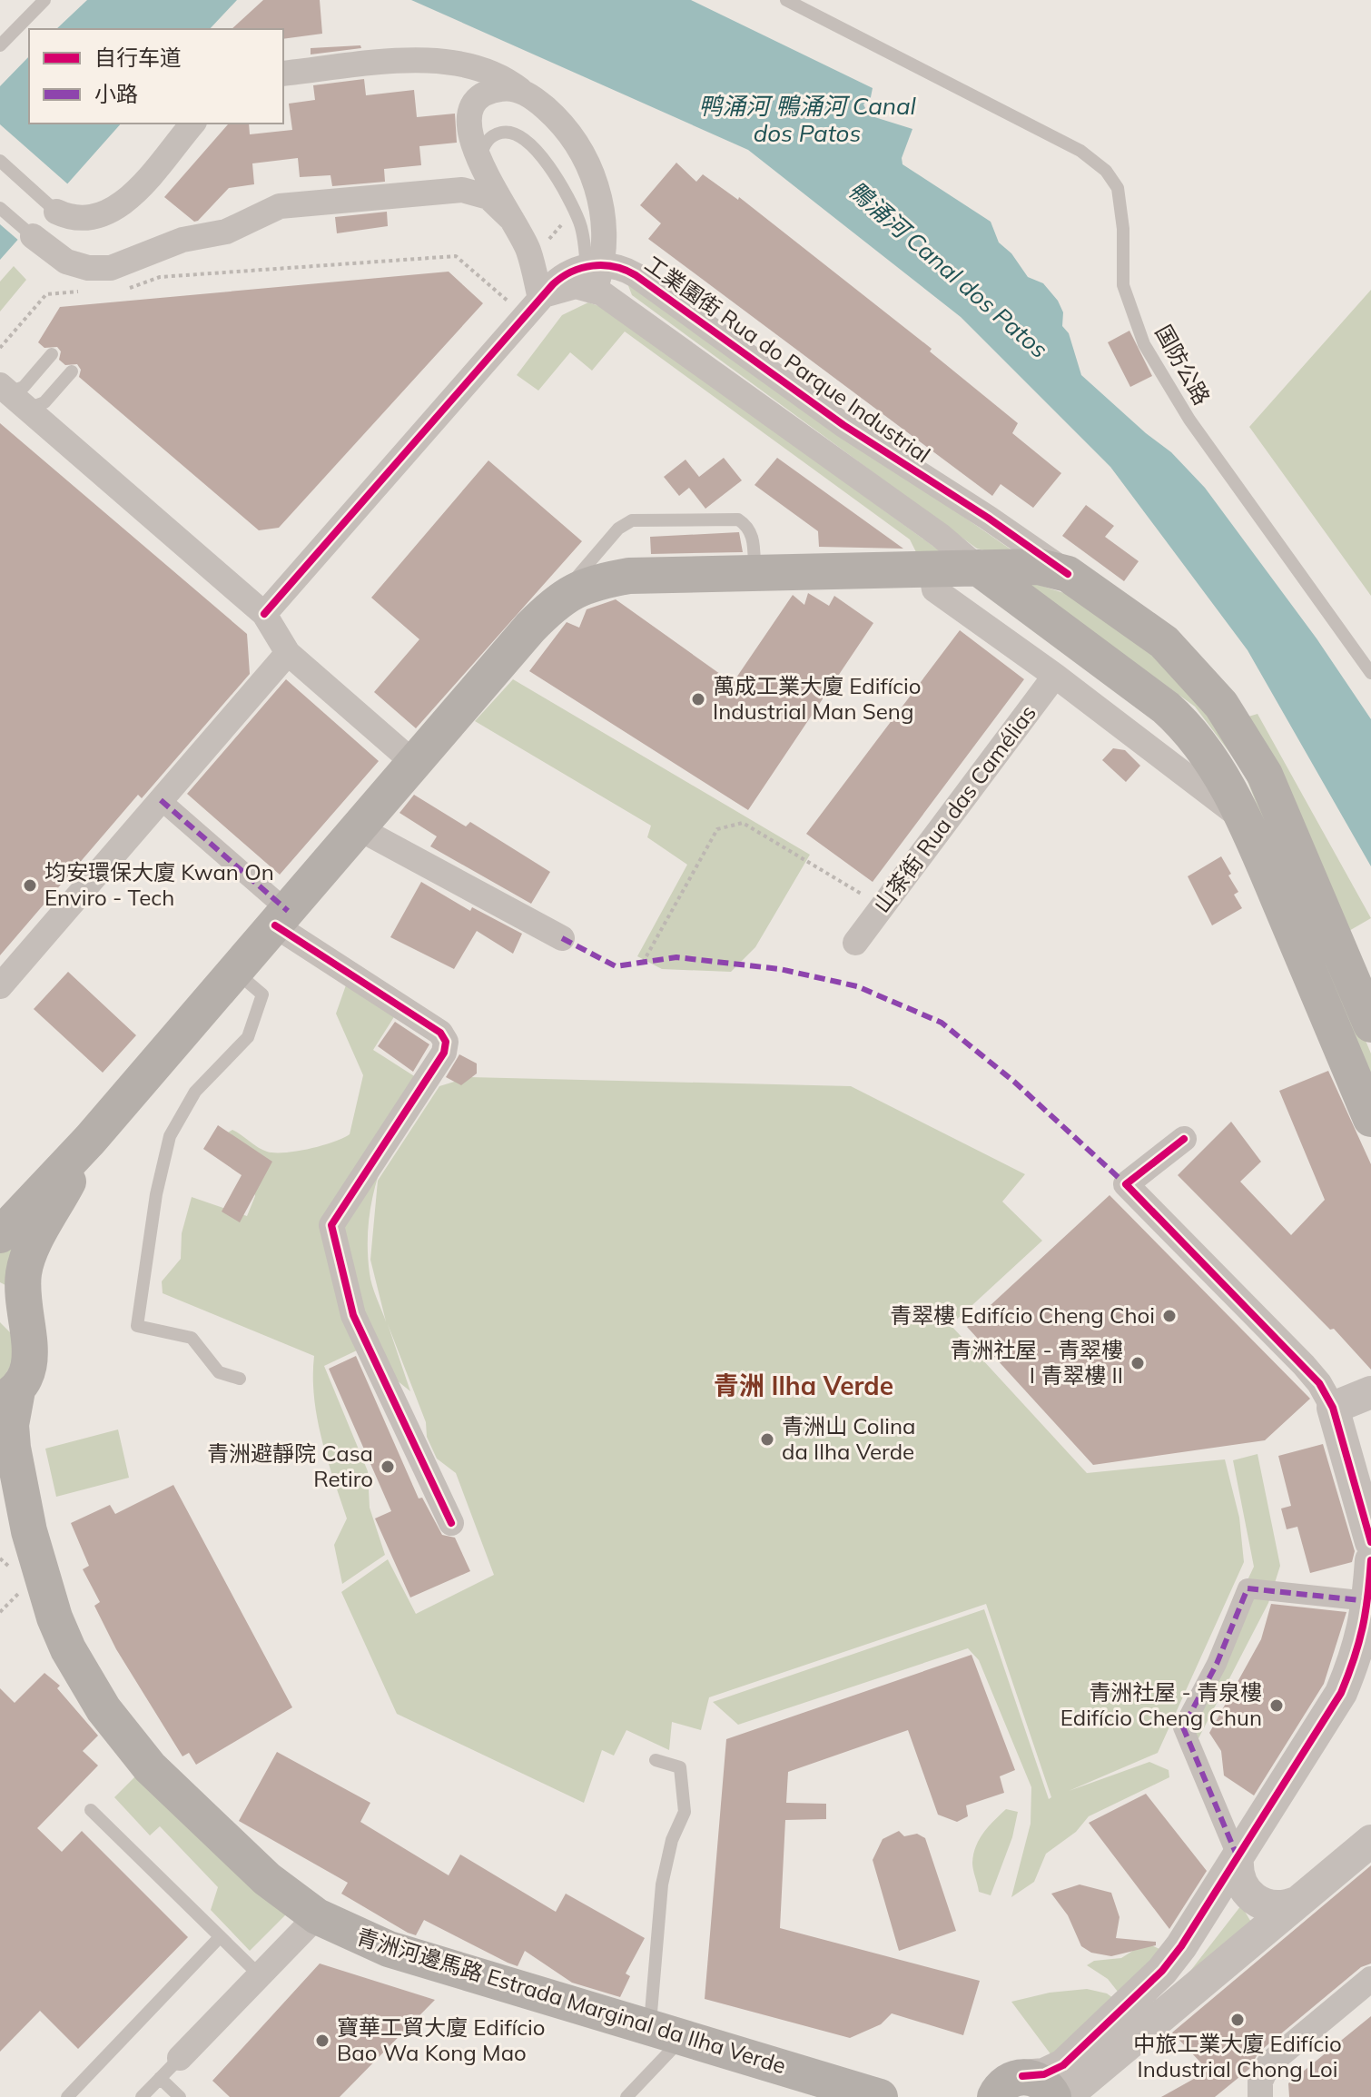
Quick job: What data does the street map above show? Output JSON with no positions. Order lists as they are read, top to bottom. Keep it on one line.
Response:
{"streets":{"main road":["青洲河邊馬路 Estrada Marginal da Ilha Verde"],"street":["工業園街 Rua do Parque Industrial","山茶街 Rua das Camélias"],"lane":["国防公路"]},"crossings":[["工業園街 Rua do Parque Industrial","青洲河邊馬路 Estrada Marginal da Ilha Verde"]],"districts":["青洲 Ilha Verde"],"water":["鸭涌河 鴨涌河 Canal dos Patos","鴨涌河 Canal dos Patos"],"places":["萬成工業大廈 Edifício Industrial Man Seng","均安環保大廈 Kwan On Enviro - Tech","青翠樓 Edifício Cheng Choi","青洲社屋 - 青翠樓 I 青翠樓 II","青洲山 Colina da Ilha Verde","青洲避靜院 Casa Retiro","青洲社屋 - 青泉樓 Edifício Cheng Chun","中旅工業大廈 Edifício Industrial Chong Loi","寶華工貿大廈 Edifício Bao Wa Kong Mao"],"legend":["自行车道","小路"]}
